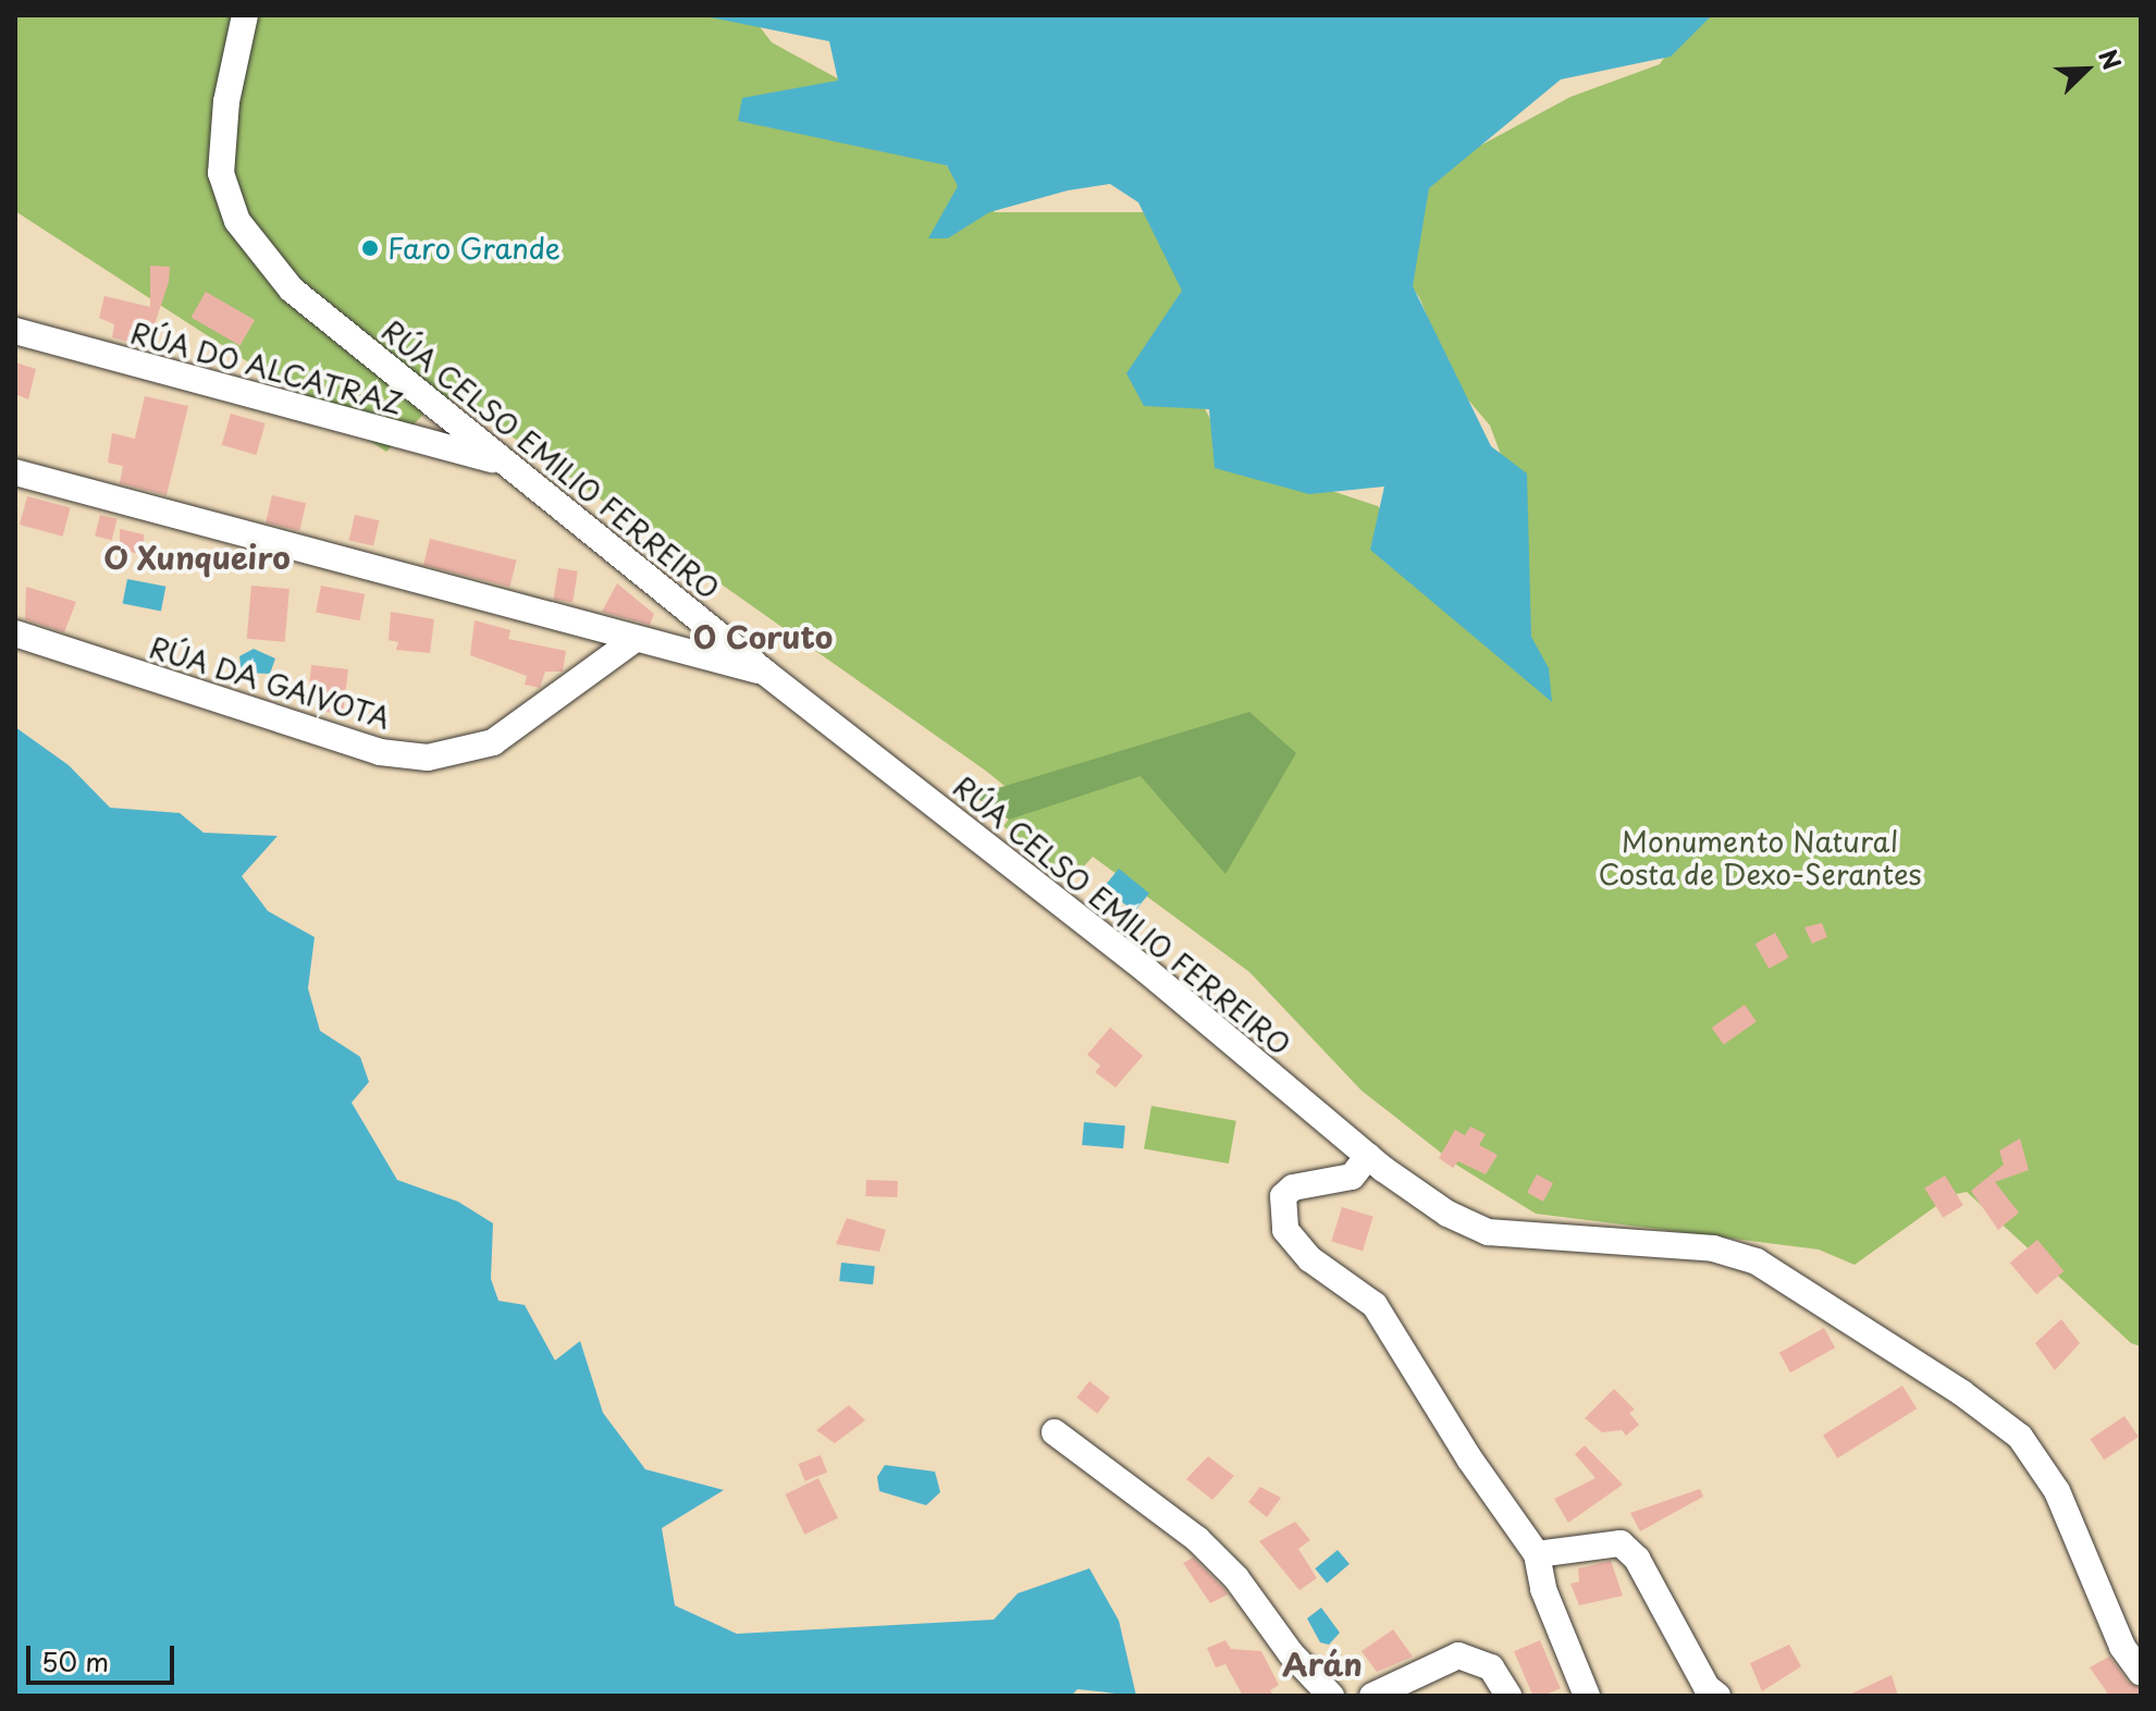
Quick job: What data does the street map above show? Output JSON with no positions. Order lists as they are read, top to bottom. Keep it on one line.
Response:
{"streets":{"street":["RÚA DO ALCATRAZ","RÚA CELSO EMILIO FERREIRO","RÚA DA GAIVOTA"]},"crossings":[["RÚA DO ALCATRAZ","RÚA CELSO EMILIO FERREIRO"]],"districts":["O Xunqueiro","O Coruto","Arán"],"parks":["Monumento Natural Costa de Dexo-Serantes"],"places":["Faro Grande"],"scale_bar":"50 m","north":"top right"}
